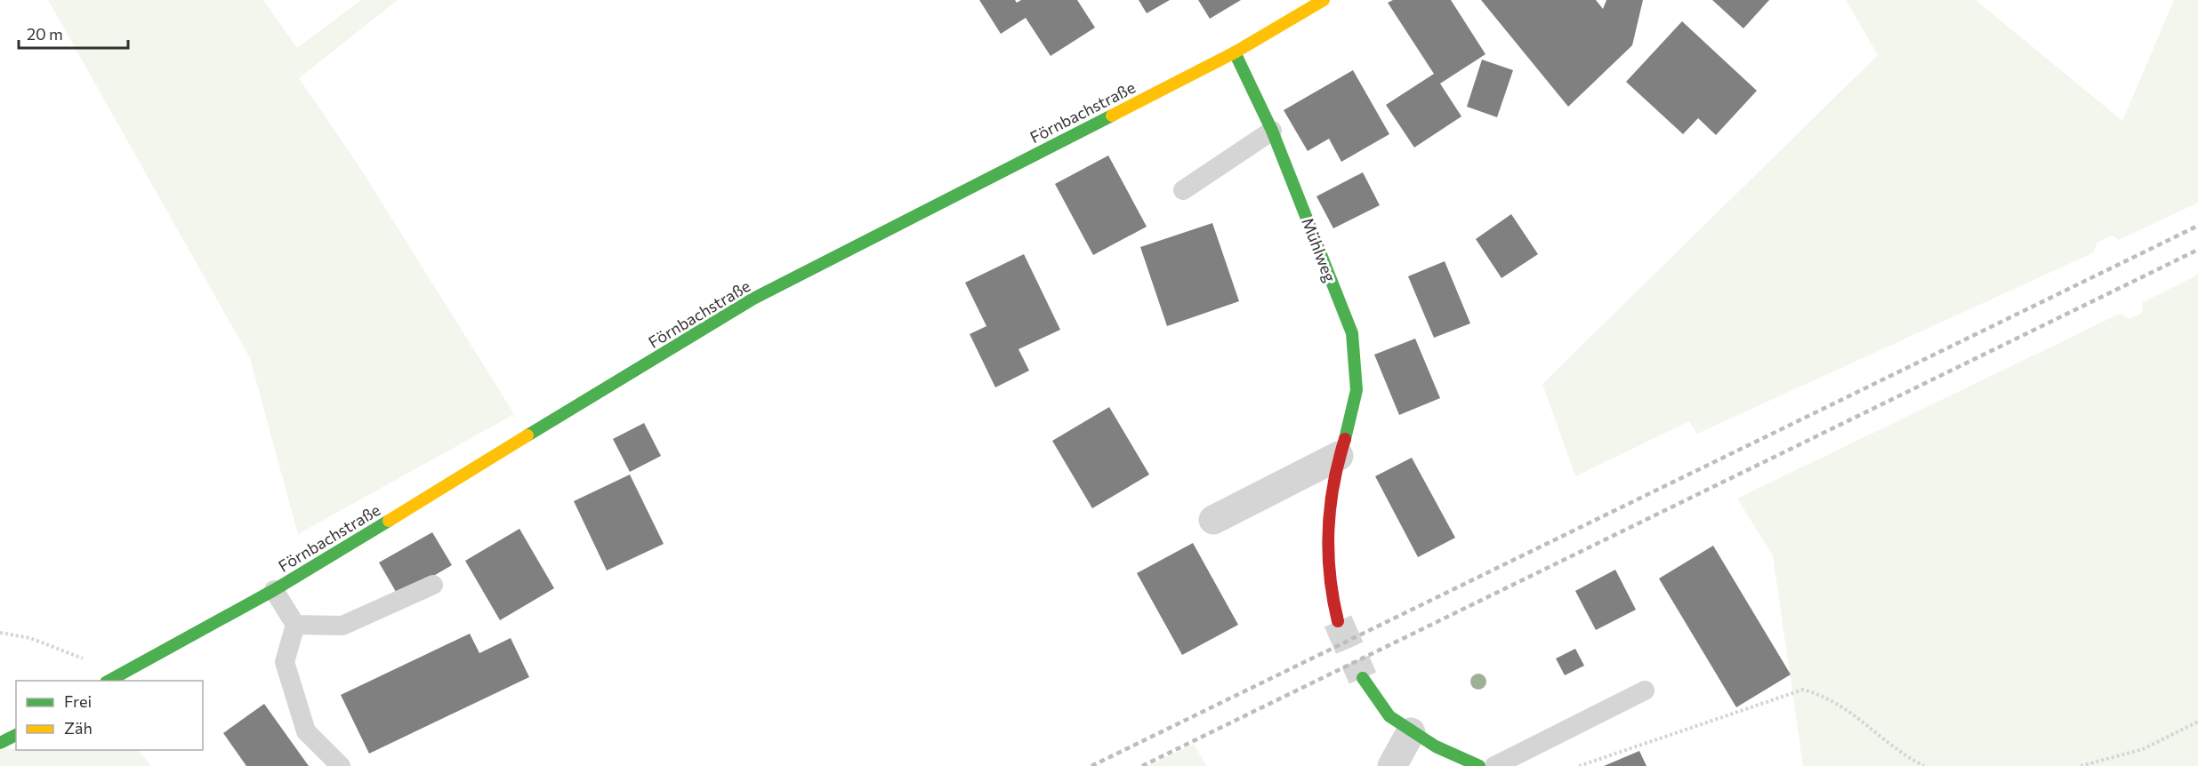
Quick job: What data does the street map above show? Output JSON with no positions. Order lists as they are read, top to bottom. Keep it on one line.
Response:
{"streets":{"street":["Förnbachstraße","Mühlweg"]},"crossings":[["Förnbachstraße","Mühlweg"]],"legend":["Frei","Zäh"],"scale_bar":"20 m"}
